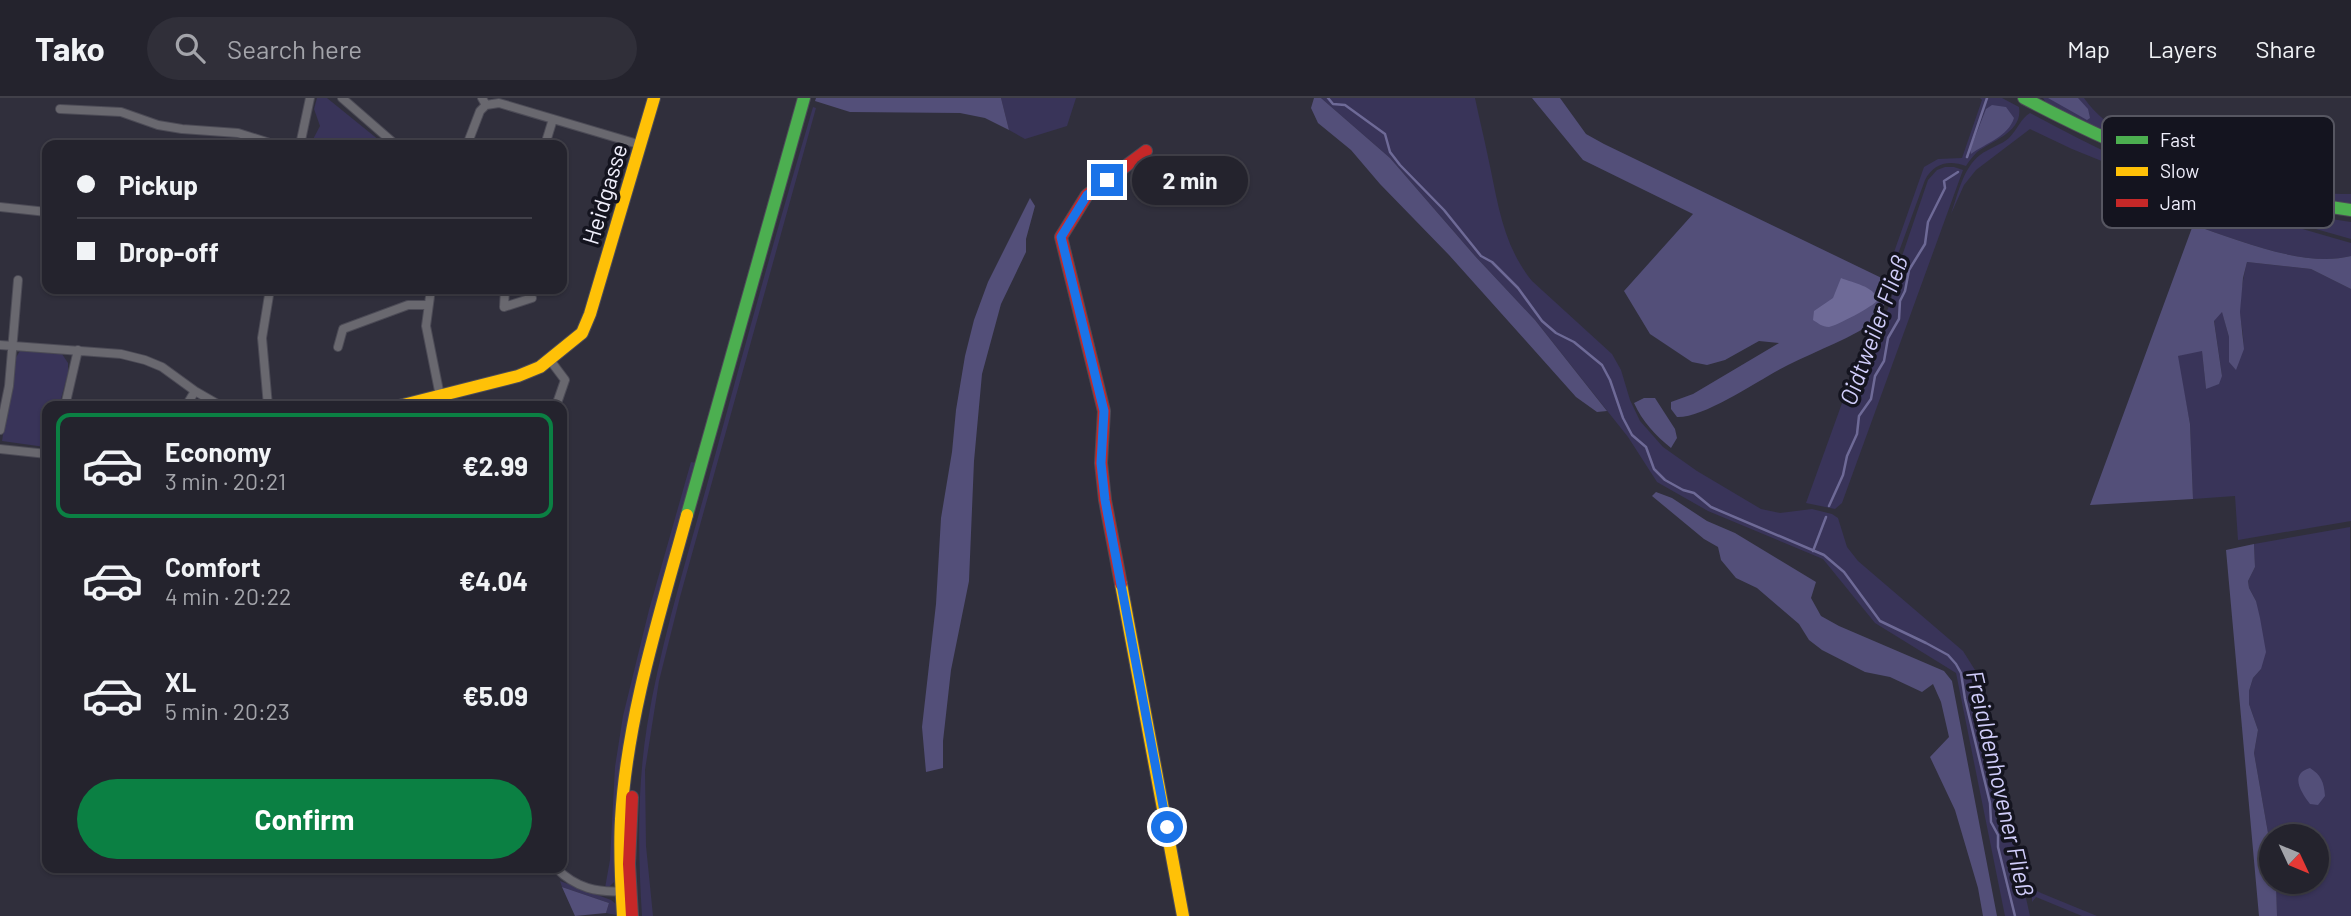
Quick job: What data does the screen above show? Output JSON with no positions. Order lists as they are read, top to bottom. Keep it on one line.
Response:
{"streets":{"street":["Heidgasse"]},"water":["Oidtweiler Fließ","Freialdenhovener Fließ"],"legend":["Fast","Slow","Jam"],"north":"bottom right","page":{"header":"Tako","search":"Search here","nav":["Map","Layers","Share"],"banner":["Pickup","Drop-off"],"bubble":"2 min","list":[{"name":"Economy","note":"3 min · 20:21","value":"€2.99"},{"name":"Comfort","note":"4 min · 20:22","value":"€4.04"},{"name":"XL","note":"5 min · 20:23","value":"€5.09"}],"buttons":"Confirm"}}
